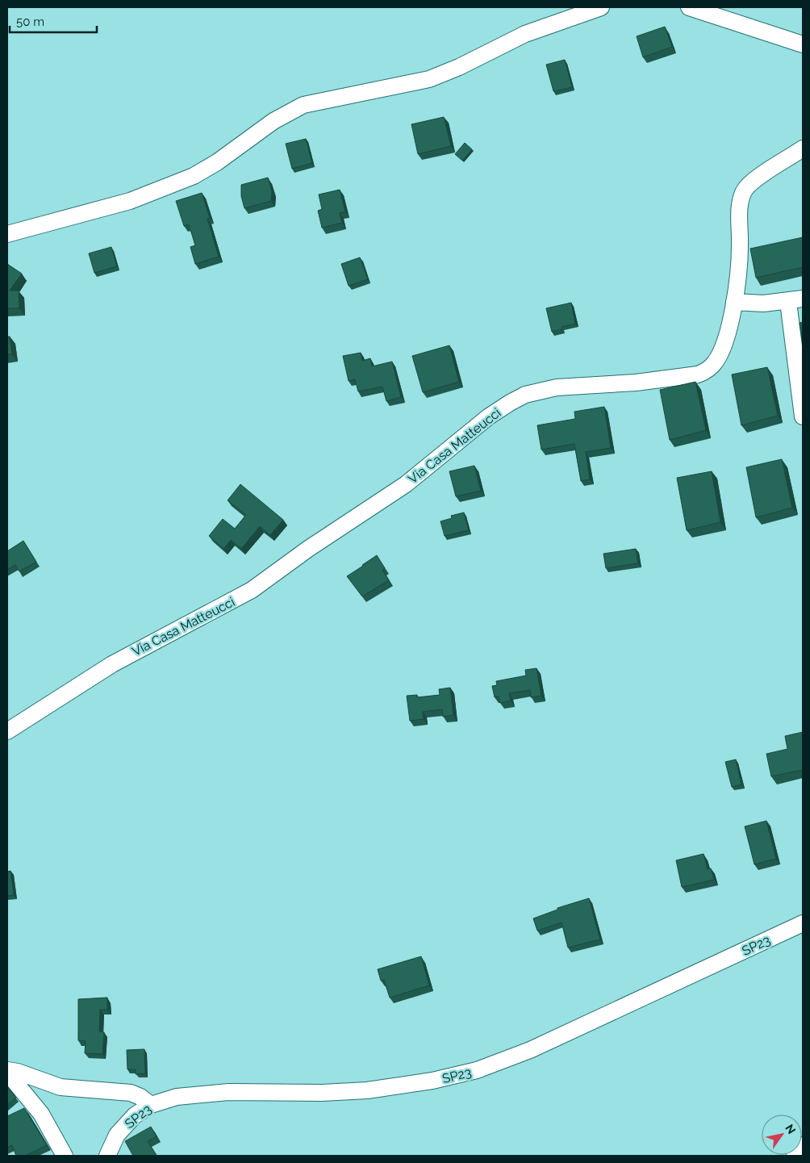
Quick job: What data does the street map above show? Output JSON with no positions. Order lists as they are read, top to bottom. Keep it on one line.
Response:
{"streets":{"street":["Via Casa Matteucci","SP23"]},"scale_bar":"50 m","north":"top right"}
